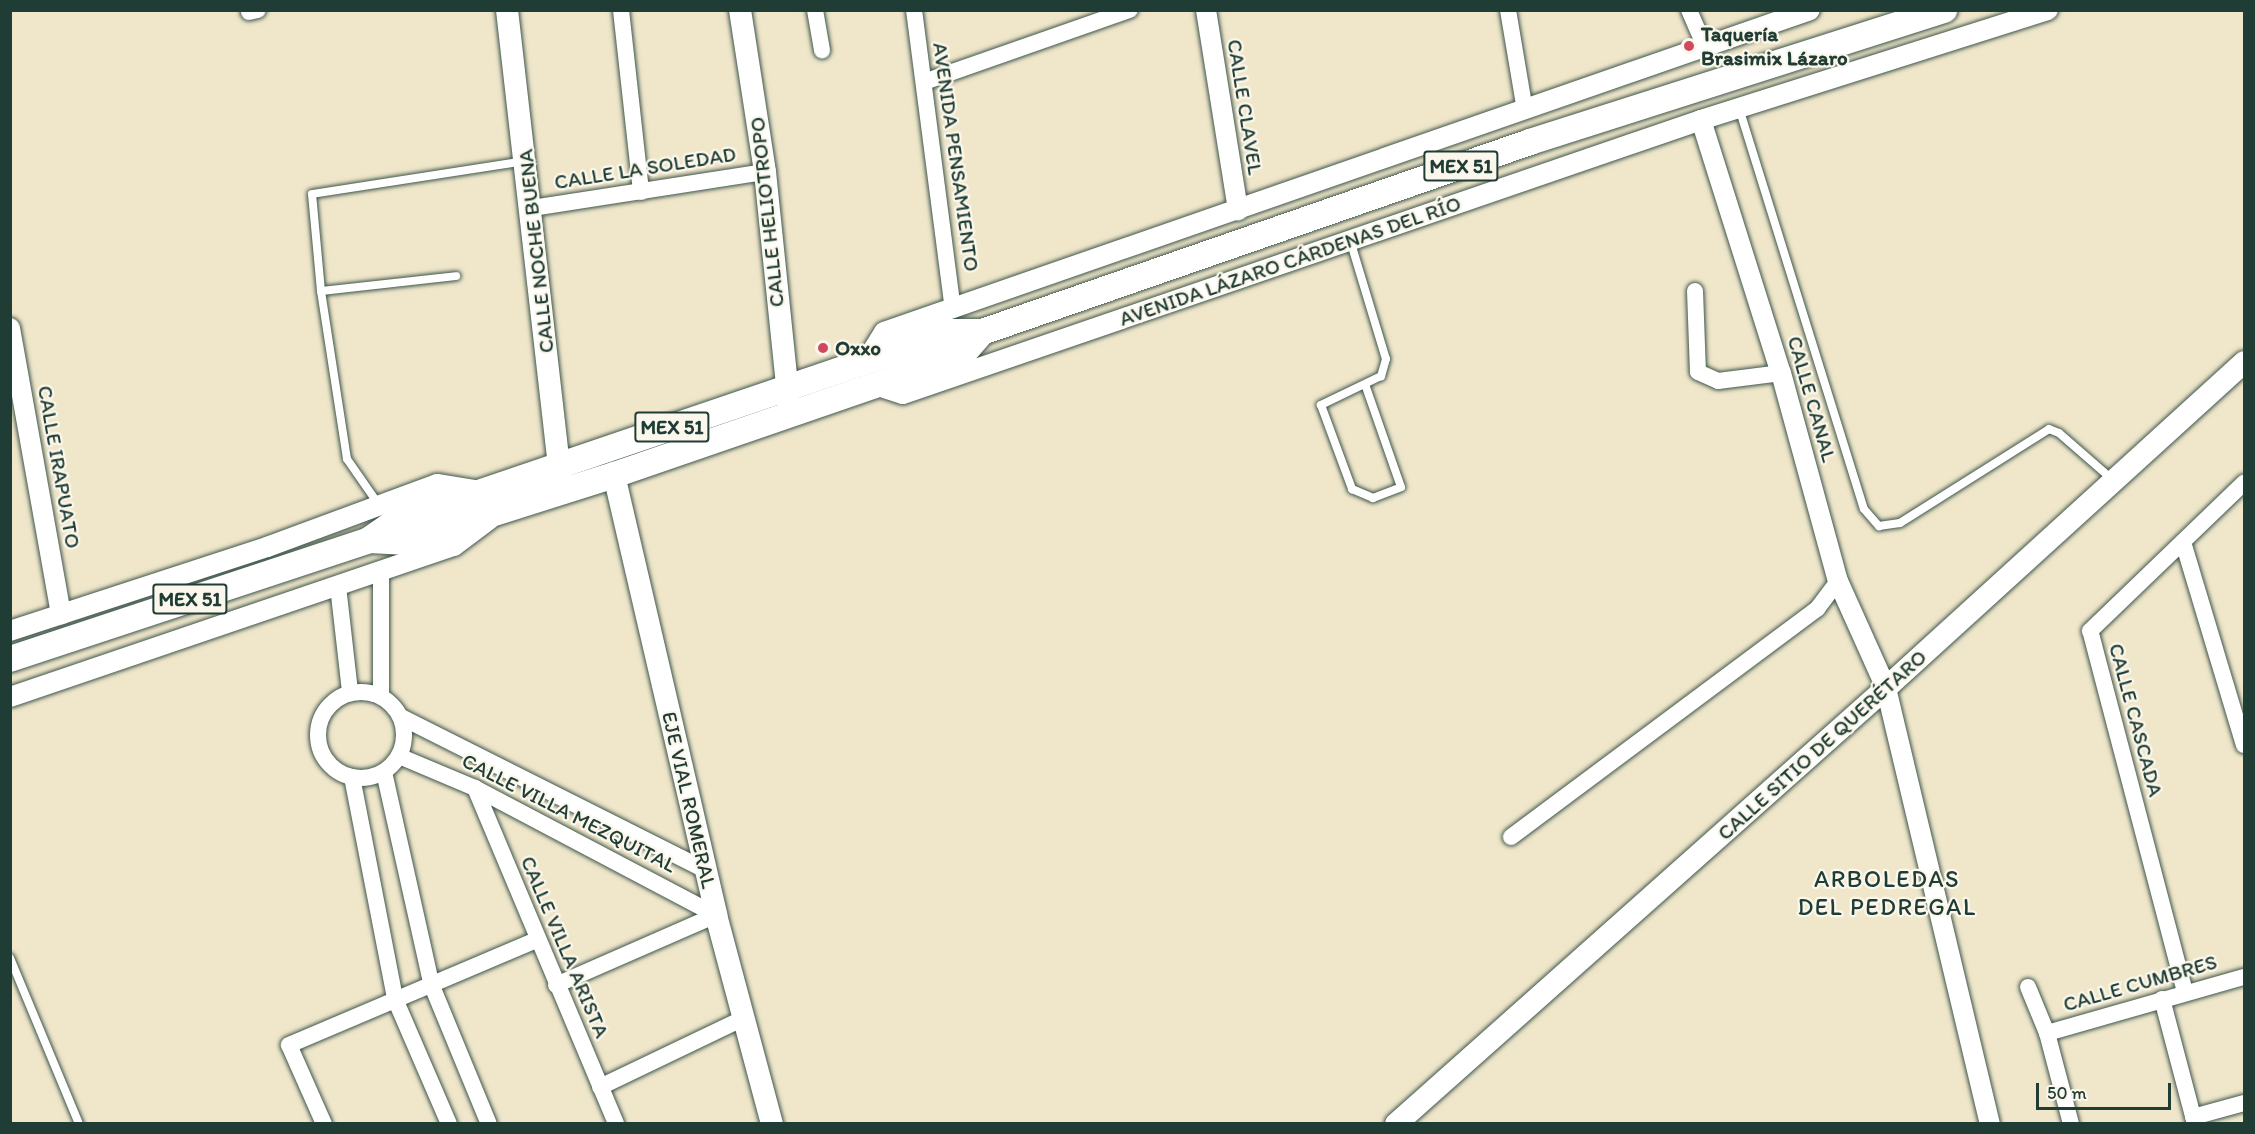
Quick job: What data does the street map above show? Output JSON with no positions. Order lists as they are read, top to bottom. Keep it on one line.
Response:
{"streets":{"main road":["MEX 51","CALLE HELIOTROPO","CALLE NOCHE BUENA","AVENIDA LÁZARO CÁRDENAS DEL RÍO","CALLE SITIO DE QUERÉTARO","EJE VIAL ROMERAL"],"street":["CALLE CLAVEL","AVENIDA PENSAMIENTO","CALLE LA SOLEDAD","CALLE CANAL","CALLE IRAPUATO","CALLE CASCADA","CALLE VILLA MEZQUITAL","CALLE VILLA ARISTA","CALLE CUMBRES"]},"crossings":[["CALLE LA SOLEDAD","CALLE HELIOTROPO"],["CALLE LA SOLEDAD","CALLE NOCHE BUENA"],["CALLE HELIOTROPO","AVENIDA LÁZARO CÁRDENAS DEL RÍO"],["CALLE NOCHE BUENA","AVENIDA LÁZARO CÁRDENAS DEL RÍO"],["AVENIDA LÁZARO CÁRDENAS DEL RÍO","CALLE CANAL"],["AVENIDA LÁZARO CÁRDENAS DEL RÍO","CALLE IRAPUATO"],["AVENIDA LÁZARO CÁRDENAS DEL RÍO","EJE VIAL ROMERAL"],["CALLE CANAL","CALLE SITIO DE QUERÉTARO"],["CALLE CASCADA","CALLE CUMBRES"],["EJE VIAL ROMERAL","CALLE VILLA MEZQUITAL"],["CALLE VILLA MEZQUITAL","CALLE VILLA ARISTA"]],"districts":["ARBOLEDAS DEL PEDREGAL"],"places":["Taquería Brasimix Lázaro","Oxxo"],"scale_bar":"50 m"}
